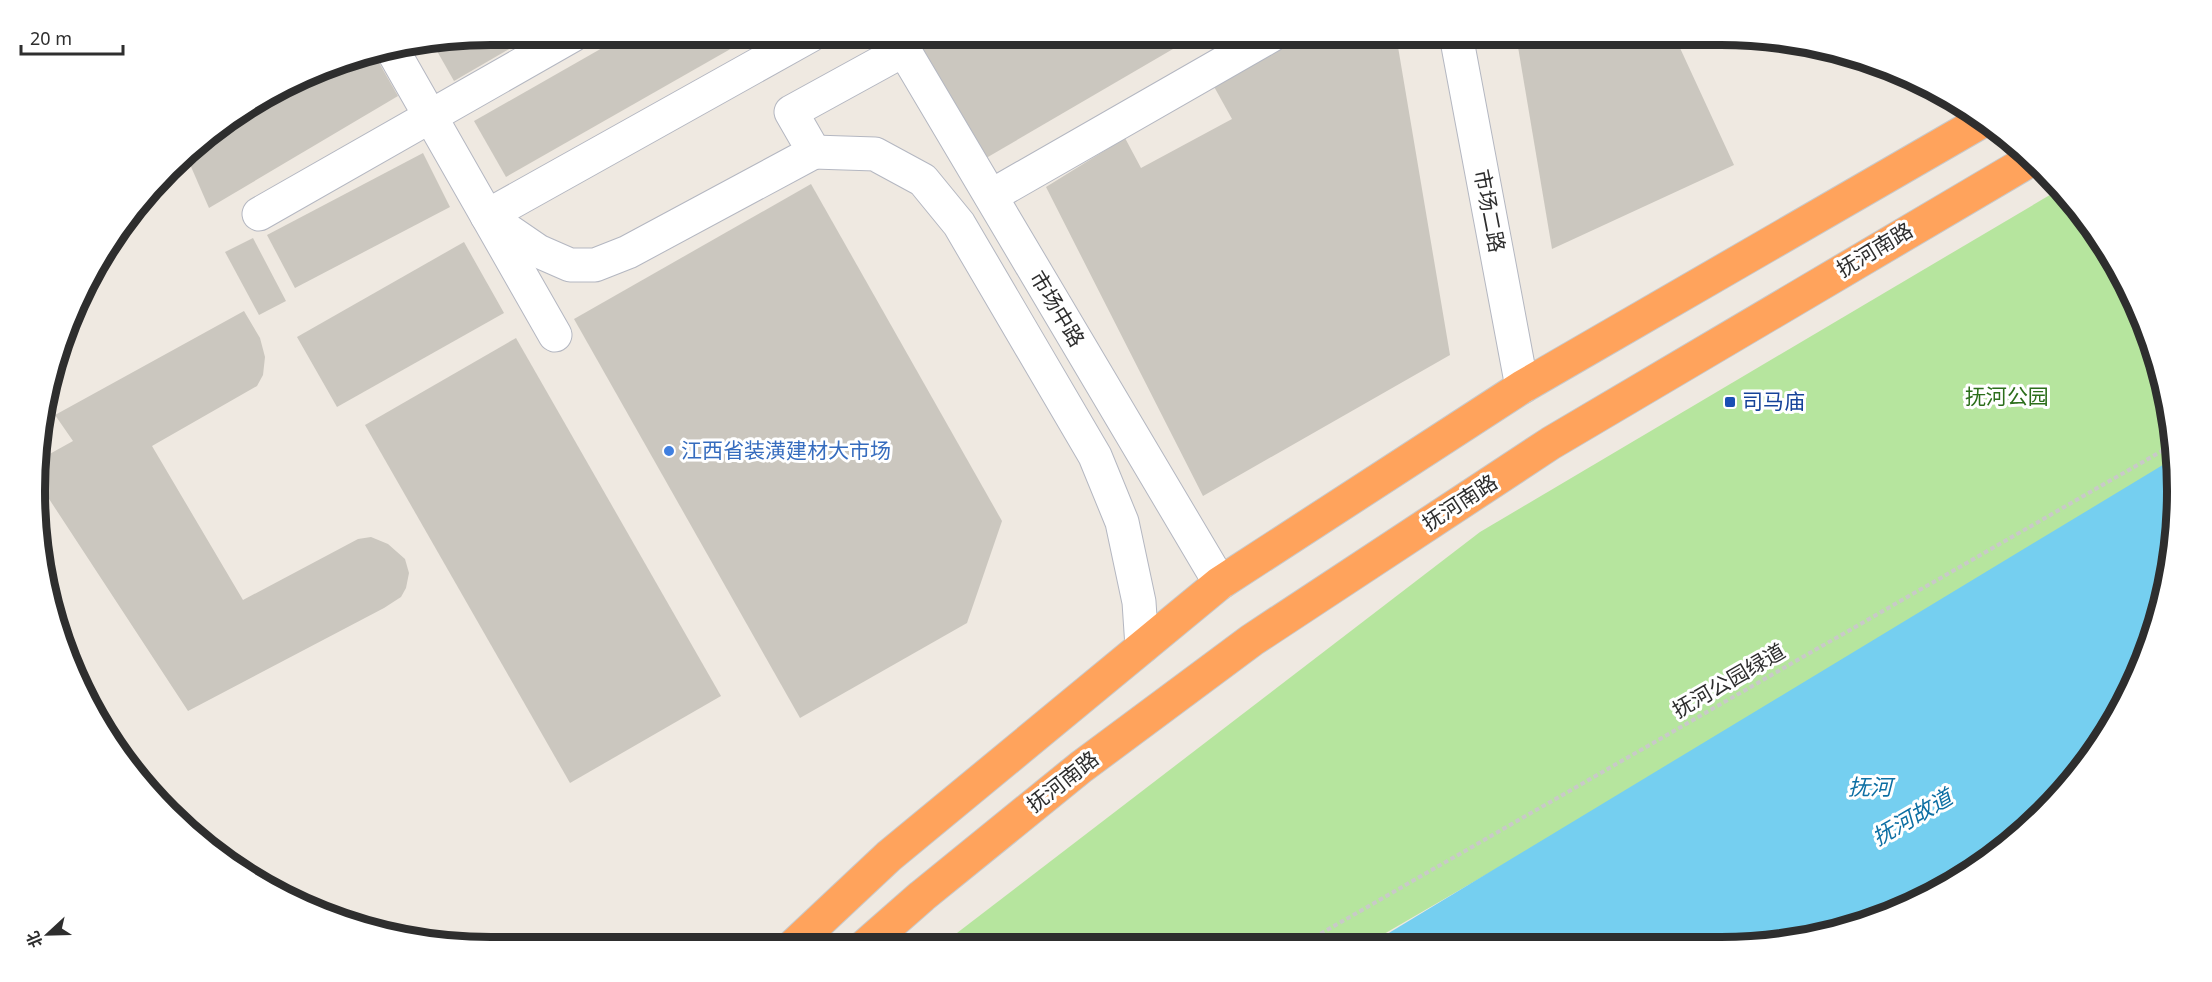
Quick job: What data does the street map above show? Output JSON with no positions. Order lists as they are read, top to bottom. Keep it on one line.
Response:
{"streets":{"highway":["抚河南路"],"street":["市场二路","市场中路"],"path":["抚河公园绿道"]},"water":["抚河","抚河故道"],"parks":["抚河公园"],"places":{"transit":["司马庙"],"other":["江西省装潢建材大市场"]},"scale_bar":"20 m","north":"left"}
